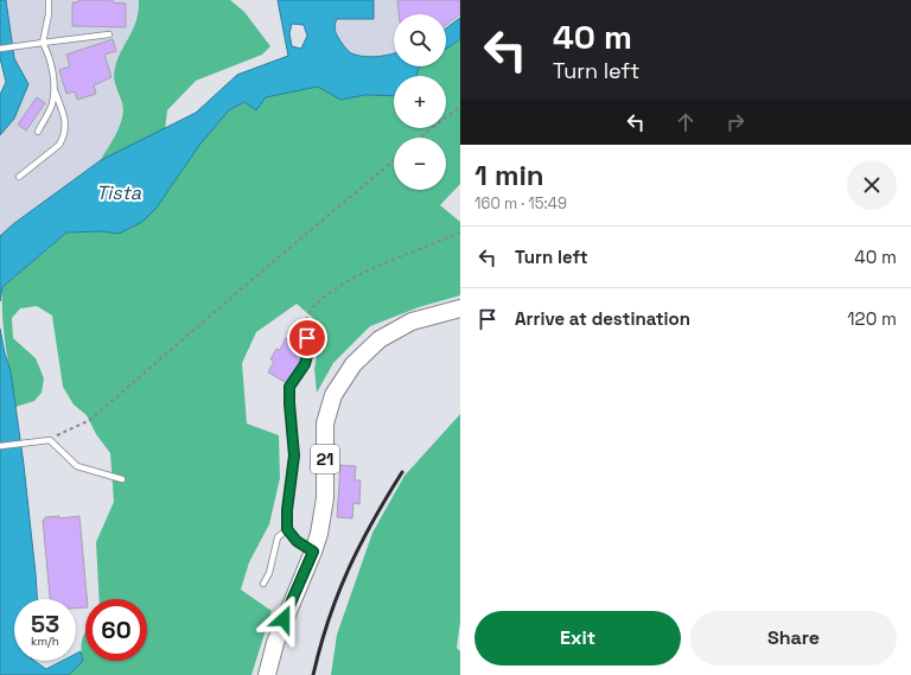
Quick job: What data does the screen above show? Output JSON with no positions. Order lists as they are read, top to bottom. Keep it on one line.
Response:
{"streets":{"main road":["21"]},"water":["Tista"],"page":{"turn":["40 m","Turn left"],"map_buttons":["+","−"],"heading":["1 min","160 m · 15:49"],"list":[{"name":"Turn left","value":"40 m"},{"name":"Arrive at destination","value":"120 m"}],"speed":"53 km/h","limit":"60","buttons":["Exit","Share"]}}
